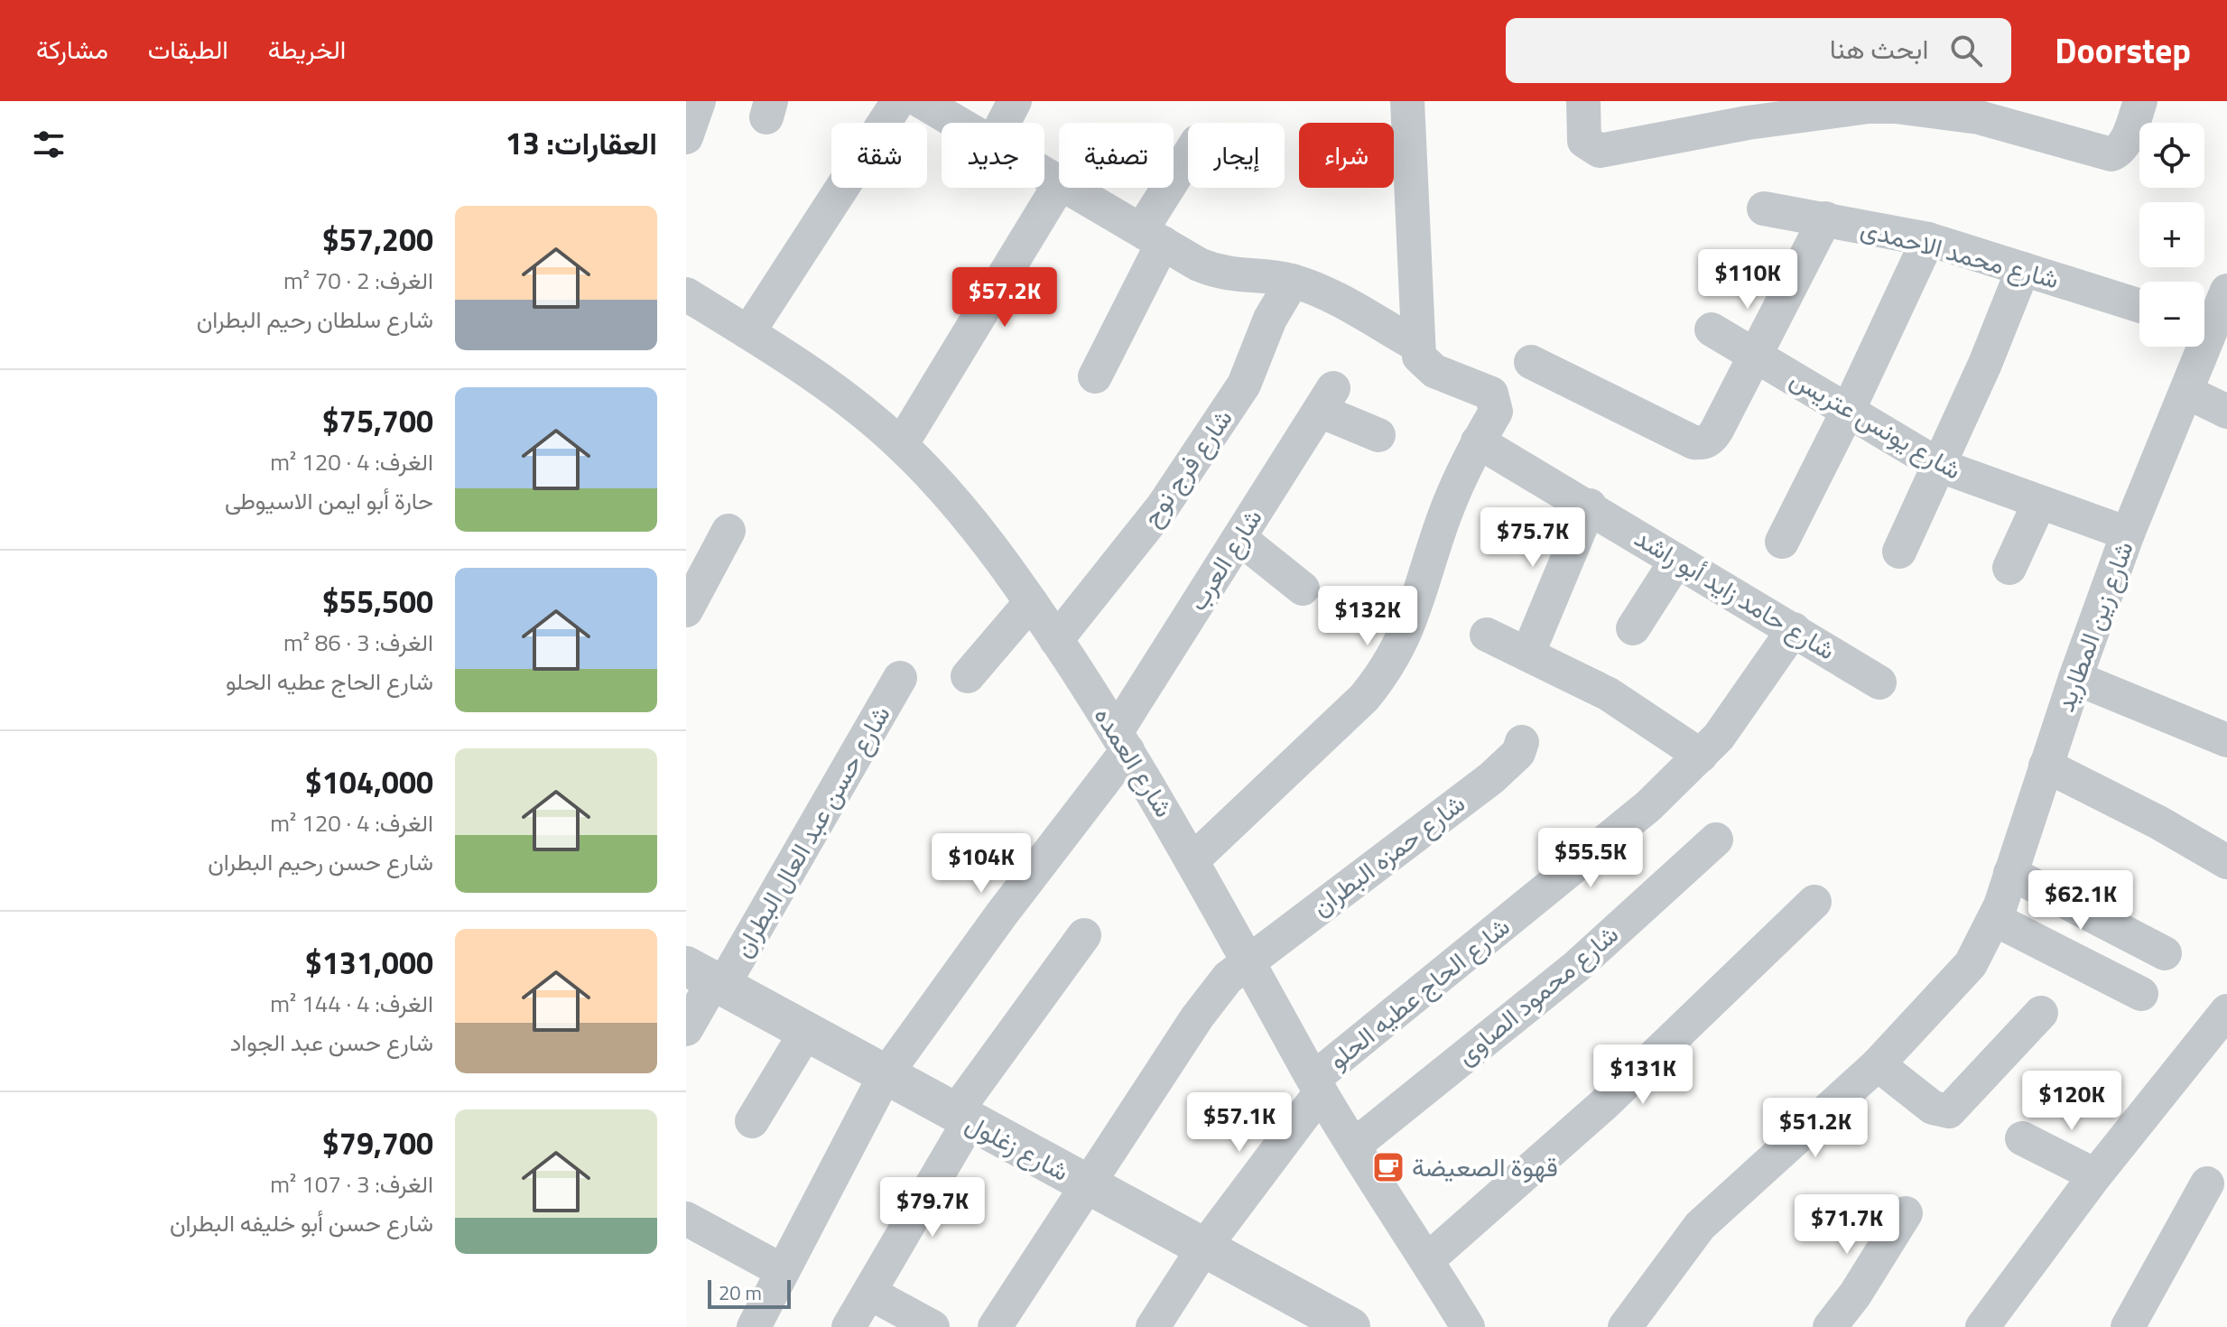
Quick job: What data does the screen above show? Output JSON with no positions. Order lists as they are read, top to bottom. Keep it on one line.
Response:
{"streets":{"street":["شارع محمد الاحمدى","شارع يونس عتريس","شارع فرج نوح","شارع العرب","شارع حامد زايد أبو راشد","شارع زين المطاريد","شارع العمده","شارع حسن عبد العال البطران","شارع حمزه البطران","شارع الحاج عطيه الحلو","شارع محمود الصاوى","شارع زغلول"]},"crossings":[["شارع يونس عتريس","شارع زين المطاريد"],["شارع فرج نوح","شارع العمده"],["شارع العرب","شارع العمده"],["شارع العرب","شارع زغلول"],["شارع حامد زايد أبو راشد","شارع الحاج عطيه الحلو"],["شارع العمده","شارع حمزه البطران"],["شارع العمده","شارع الحاج عطيه الحلو"],["شارع العمده","شارع محمود الصاوى"],["شارع حسن عبد العال البطران","شارع زغلول"],["شارع حمزه البطران","شارع زغلول"],["شارع الحاج عطيه الحلو","شارع زغلول"]],"places":{"cafe":["قهوة الصعيضة"]},"scale_bar":"20 m","page":{"header":"Doorstep","search":"ابحث هنا","nav":["الخريطة","الطبقات","مشاركة"],"heading":"العقارات: 13","map_buttons":["+","−"],"chip":["شراء","إيجار","تصفية","جديد","شقة"],"list":[{"name":"$57,200","note":"الغرف: 2 · 70 m² · شارع سلطان رحيم البطران"},{"name":"$75,700","note":"الغرف: 4 · 120 m² · حارة أبو ايمن الاسيوطى"},{"name":"$55,500","note":"الغرف: 3 · 86 m² · شارع الحاج عطيه الحلو"},{"name":"$104,000","note":"الغرف: 4 · 120 m² · شارع حسن رحيم البطران"},{"name":"$131,000","note":"الغرف: 4 · 144 m² · شارع حسن عبد الجواد"},{"name":"$79,700","note":"الغرف: 3 · 107 m² · شارع حسن أبو خليفه البطران"}],"price":["$110K","$57.2K","$75.7K","$132K","$55.5K","$104K","$62.1K","$131K","$120K","$57.1K","$51.2K","$79.7K","$71.7K"],"scale":"20 m"}}
